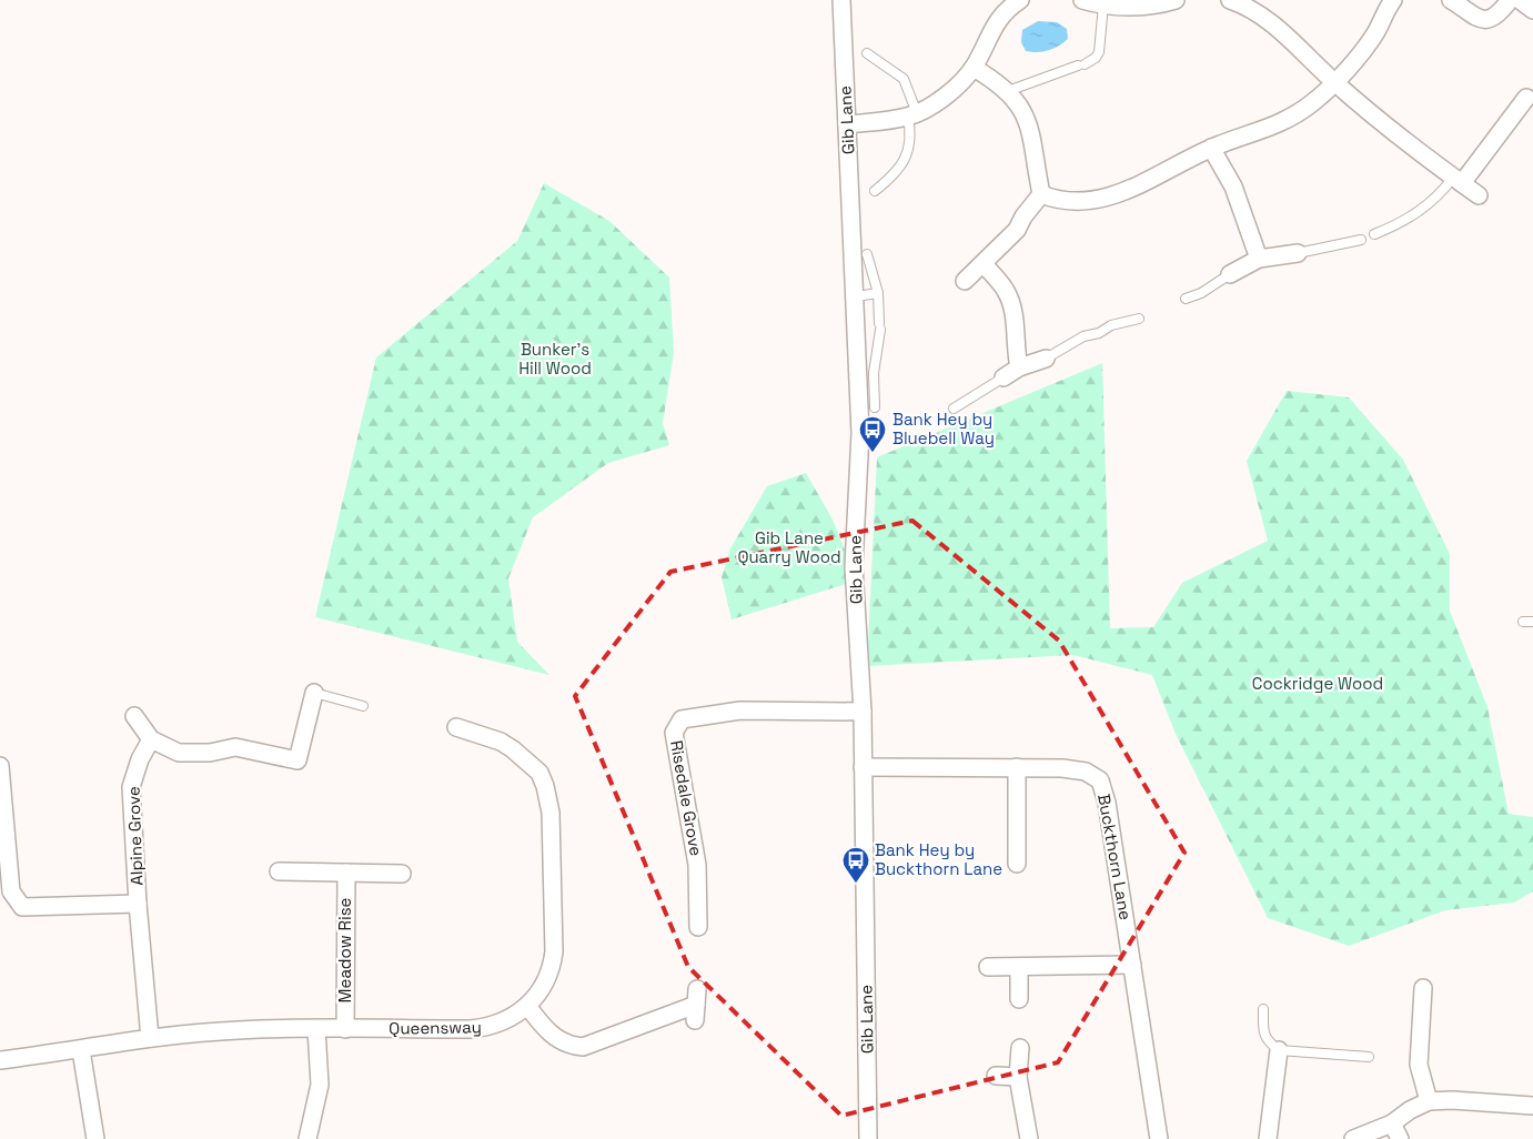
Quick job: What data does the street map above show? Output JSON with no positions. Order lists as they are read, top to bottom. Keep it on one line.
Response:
{"streets":{"street":["Gib Lane","Risedale Grove","Alpine Grove","Buckthorn Lane","Meadow Rise","Queensway"]},"crossings":[["Gib Lane","Risedale Grove"],["Gib Lane","Buckthorn Lane"],["Alpine Grove","Queensway"],["Meadow Rise","Queensway"]],"parks":["Bunker's Hill Wood","Gib Lane Quarry Wood","Cockridge Wood"],"places":{"bus stop":["Bank Hey by Bluebell Way","Bank Hey by Buckthorn Lane"]}}
